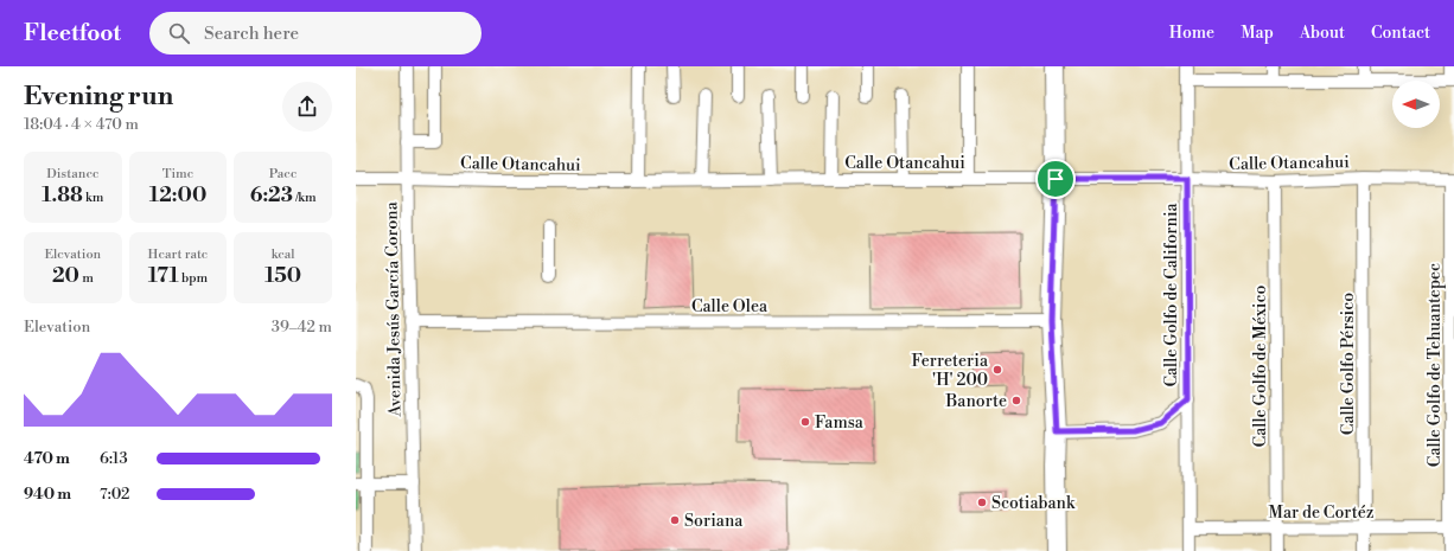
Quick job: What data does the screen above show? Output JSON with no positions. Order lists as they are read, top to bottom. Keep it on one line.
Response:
{"streets":{"street":["Calle Otancahui","Calle Golfo de California","Calle Olea","Avenida Jesús García Corona","Calle Golfo Pérsico","Calle Golfo de Tehuantepec","Calle Golfo de México","Mar de Cortéz"]},"crossings":[["Calle Otancahui","Calle Golfo de California"],["Calle Otancahui","Avenida Jesús García Corona"],["Calle Otancahui","Calle Golfo Pérsico"],["Calle Otancahui","Calle Golfo de Tehuantepec"],["Calle Otancahui","Calle Golfo de México"],["Calle Golfo de California","Mar de Cortéz"],["Calle Olea","Avenida Jesús García Corona"],["Calle Golfo Pérsico","Mar de Cortéz"],["Calle Golfo de Tehuantepec","Mar de Cortéz"],["Calle Golfo de México","Mar de Cortéz"]],"places":["Ferreteria 'H' 200","Banorte","Famsa","Scotiabank","Soriana"],"north":"left","page":{"header":"Fleetfoot","search":"Search here","nav":["Home","Map","About","Contact"],"heading":["Evening run","18:04 · 4 × 470 m"],"stats":[["Distance","1.88 km"],["Time","12:00"],["Pace","6:23 /km"],["Elevation","20 m"],["Heart rate","171 bpm"],["kcal","150"]],"chart":["Elevation","39–42 m"],"list":[{"name":"470 m","note":"6:13"},{"name":"940 m","note":"7:02"}]}}
